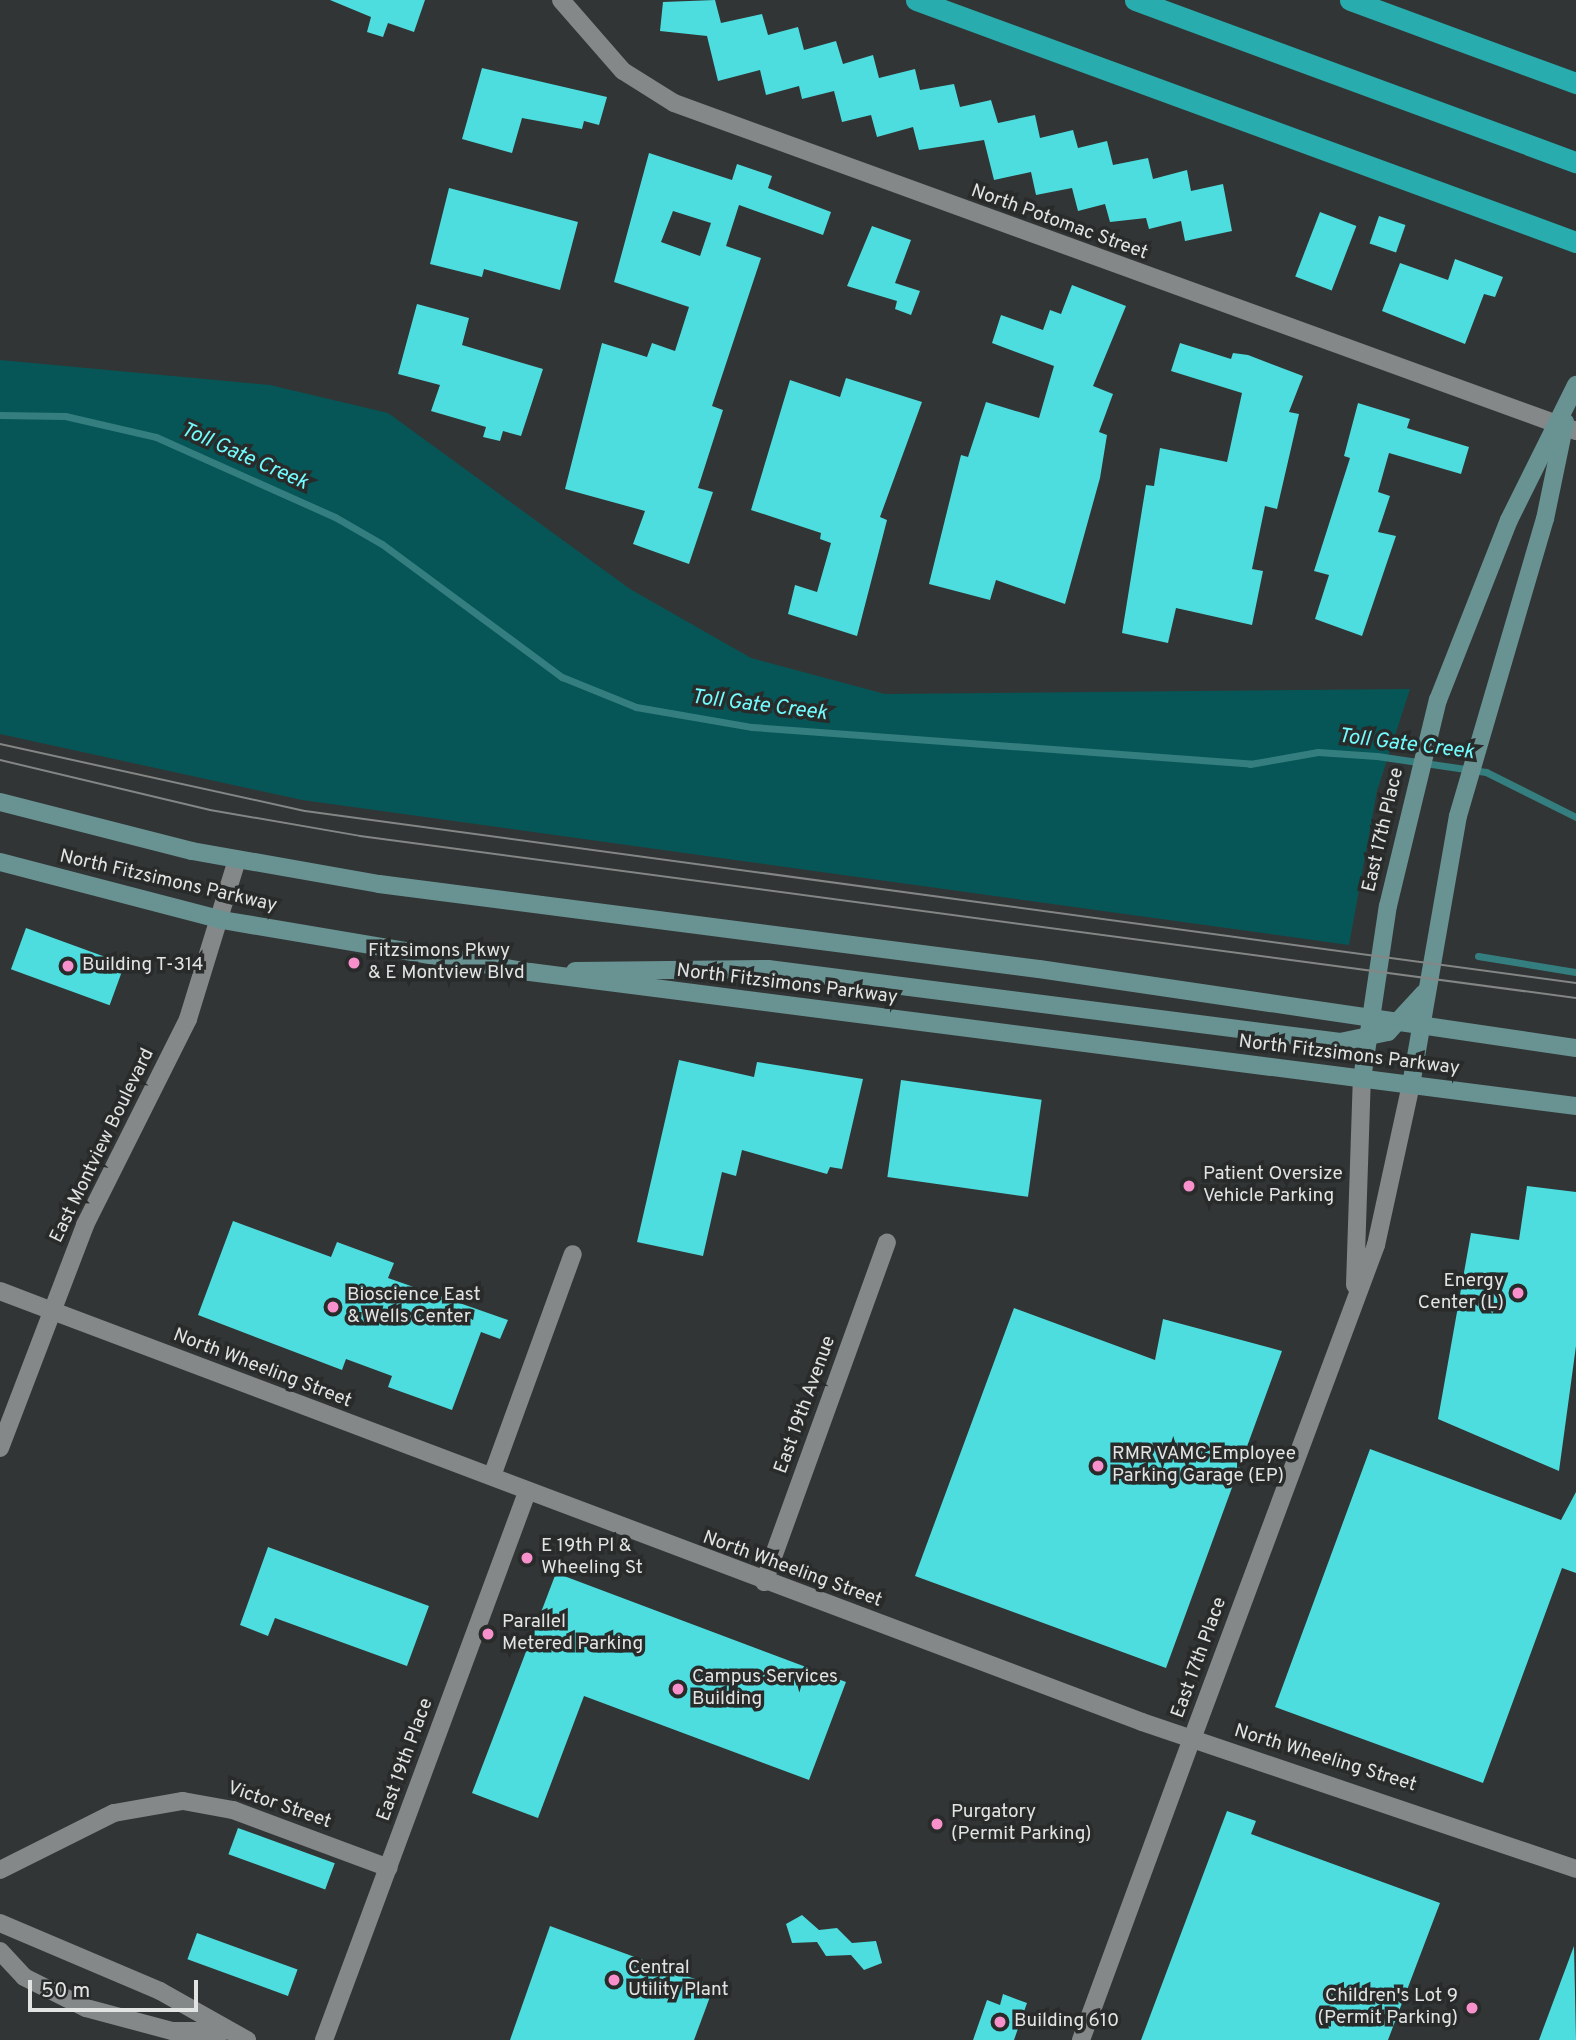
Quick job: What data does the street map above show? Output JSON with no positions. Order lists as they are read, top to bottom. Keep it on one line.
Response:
{"streets":{"main road":["East 17th Place","North Fitzsimons Parkway"],"street":["North Potomac Street","East Montview Boulevard","North Wheeling Street","East 19th Avenue","East 19th Place","Victor Street"]},"crossings":[["East 17th Place","North Fitzsimons Parkway"],["East 17th Place","North Wheeling Street"],["North Fitzsimons Parkway","East Montview Boulevard"],["East Montview Boulevard","North Wheeling Street"],["North Wheeling Street","East 19th Avenue"],["North Wheeling Street","East 19th Place"],["East 19th Place","Victor Street"]],"water":["Toll Gate Creek"],"places":["Fitzsimons Pkwy & E Montview Blvd","Building T-314","Patient Oversize Vehicle Parking","Energy Center (L)","Bioscience East & Wells Center","RMR VAMC Employee Parking Garage (EP)","E 19th Pl & Wheeling St","Parallel Metered Parking","Campus Services Building","Purgatory (Permit Parking)","Central Utility Plant","Children's Lot 9 (Permit Parking)","Building 610"],"scale_bar":"50 m"}
